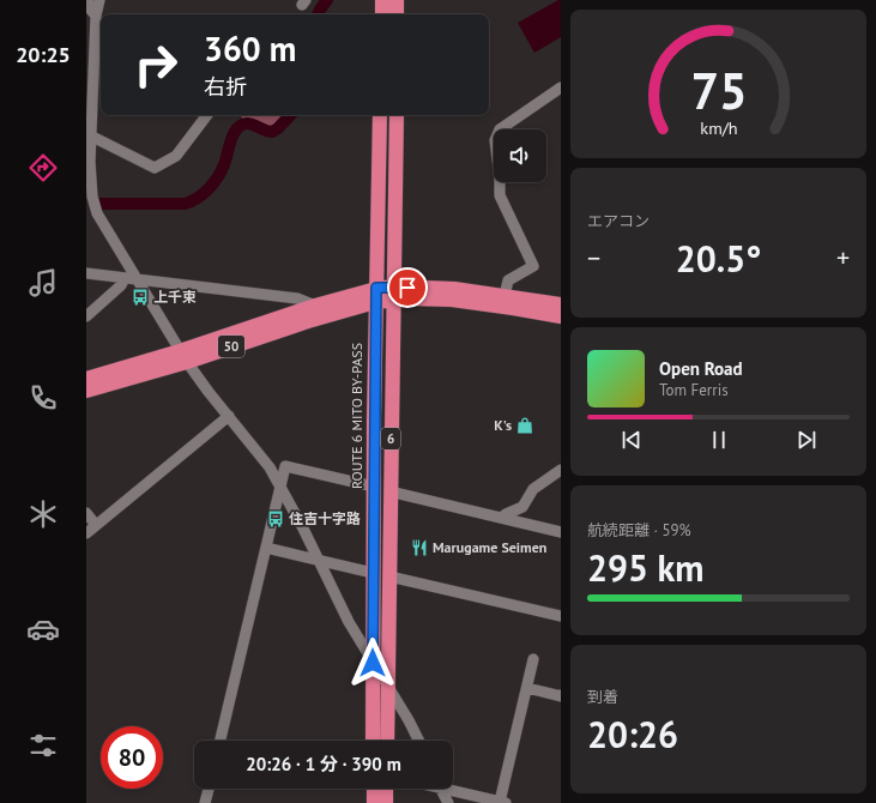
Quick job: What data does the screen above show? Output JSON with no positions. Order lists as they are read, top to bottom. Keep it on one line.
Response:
{"streets":{"highway":["50","ROUTE 6 MITO BY-PASS","6"]},"crossings":[["50","ROUTE 6 MITO BY-PASS"]],"places":{"bus stop":["上千束","住吉十字路"],"shop":["K's"],"restaurant":["Marugame Seimen"]},"page":{"tabs":"20:25","turn":["360 m","右折"],"tile":["エアコン",["航続距離 · 59%","295 km"],["到着","20:26"]],"heat":["−","20.5°","+"],"song":["Open Road","Tom Ferris"],"limit":"80","trip":"20:26 · 1 分 · 390 m","gauge":["75","km/h"]}}
